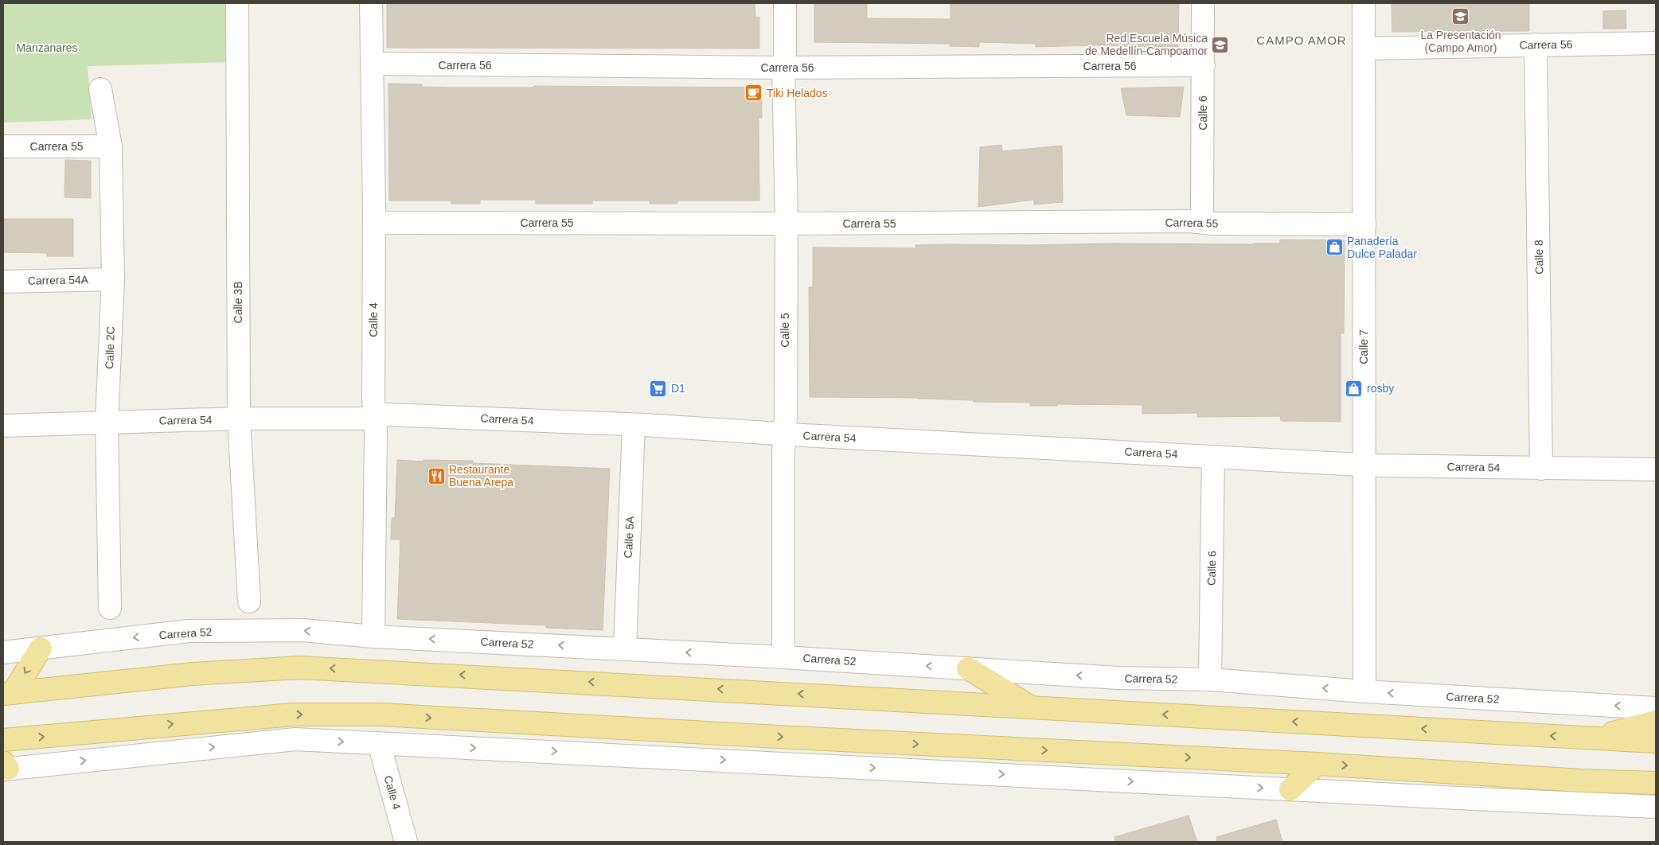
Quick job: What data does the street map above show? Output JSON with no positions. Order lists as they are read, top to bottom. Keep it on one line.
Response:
{"streets":{"street":["Carrera 56","Calle 6","Carrera 55","Calle 8","Carrera 54A","Calle 3B","Calle 4","Calle 5","Calle 7","Calle 2C","Carrera 54","Calle 5A","Carrera 52"]},"crossings":[["Carrera 56","Calle 6"],["Carrera 56","Calle 8"],["Carrera 56","Calle 4"],["Carrera 56","Calle 5"],["Carrera 56","Calle 7"],["Calle 6","Carrera 55"],["Calle 6","Carrera 54"],["Calle 6","Carrera 52"],["Carrera 55","Calle 4"],["Carrera 55","Calle 5"],["Carrera 55","Calle 7"],["Carrera 55","Calle 2C"],["Calle 8","Carrera 54"],["Carrera 54A","Calle 2C"],["Calle 3B","Carrera 54"],["Calle 4","Carrera 54"],["Calle 4","Carrera 52"],["Calle 5","Carrera 54"],["Calle 5","Carrera 52"],["Calle 7","Carrera 54"],["Calle 7","Carrera 52"],["Calle 2C","Carrera 54"],["Carrera 54","Calle 5A"],["Calle 5A","Carrera 52"]],"districts":["CAMPO AMOR"],"parks":["Manzanares"],"places":{"school or university":["La Presentación (Campo Amor)","Red Escuela Música de Medellín-Campoamor"],"cafe":["Tiki Helados"],"shop":["Panadería Dulce Paladar","rosby"],"supermarket":["D1"],"restaurant":["Restaurante Buena Arepa"]}}
